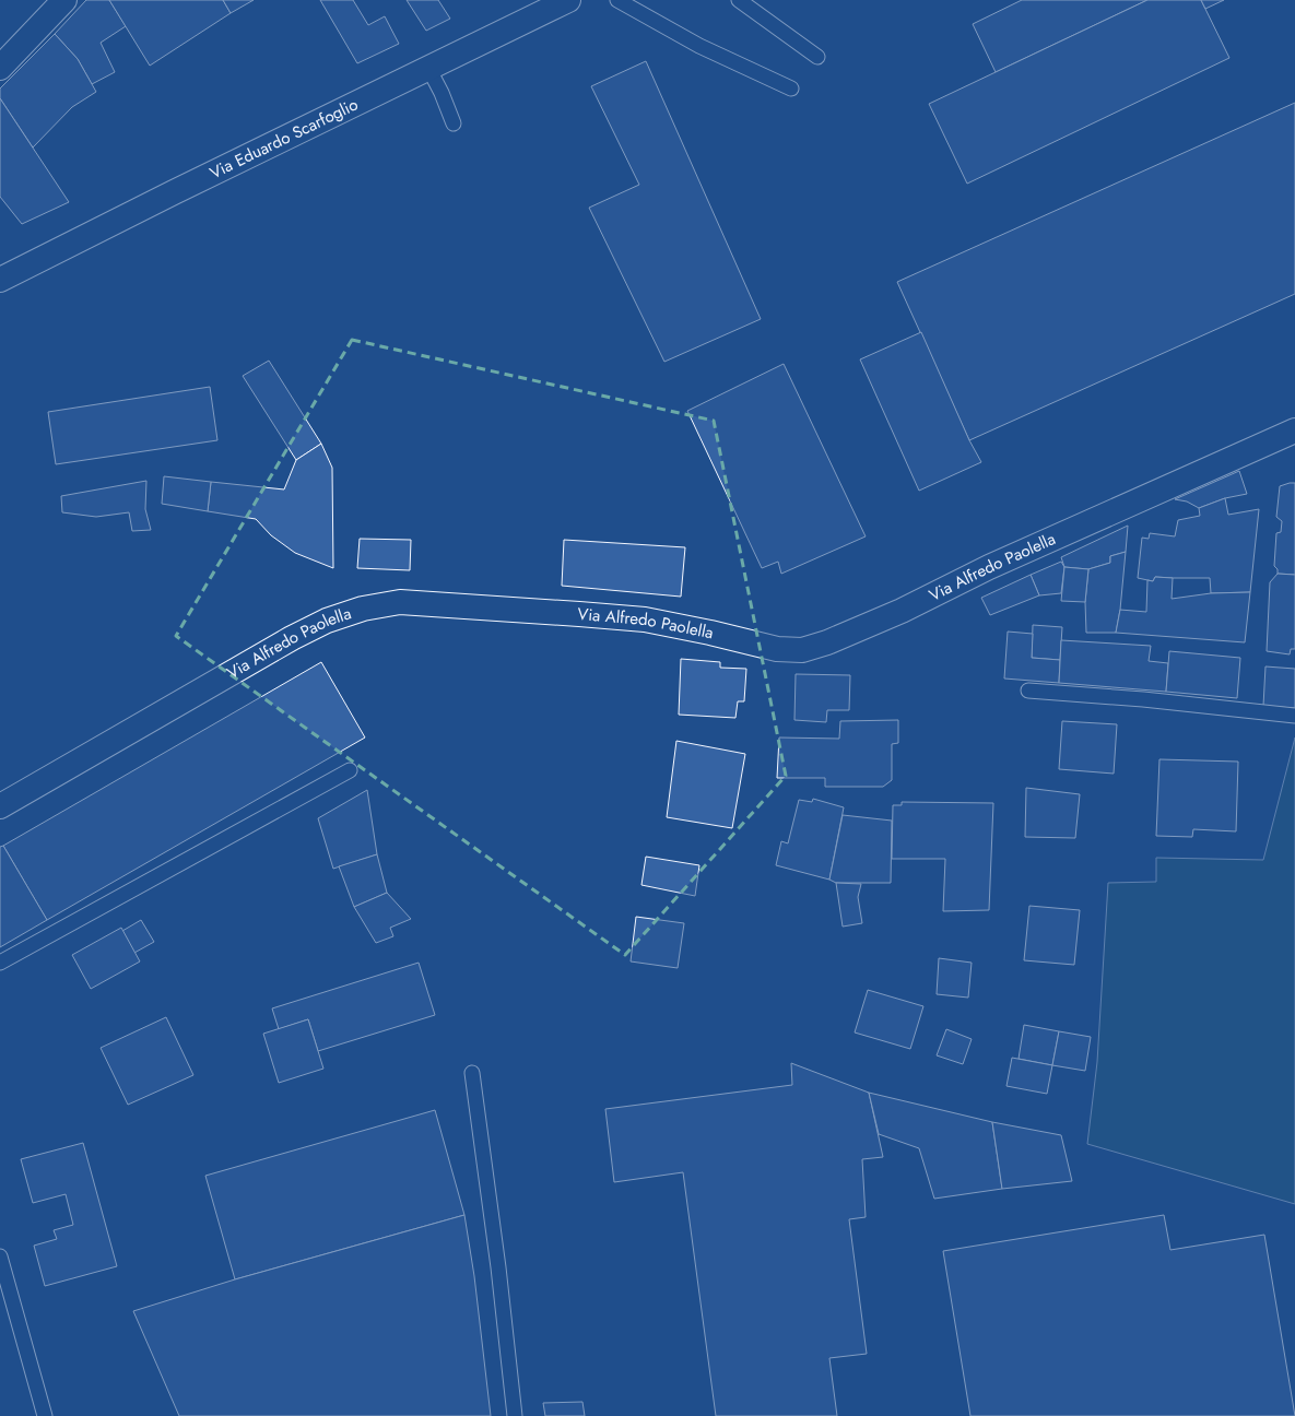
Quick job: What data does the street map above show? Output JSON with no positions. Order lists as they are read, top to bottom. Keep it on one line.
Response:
{"streets":{"street":["Via Eduardo Scarfoglio","Via Alfredo Paolella"]}}
